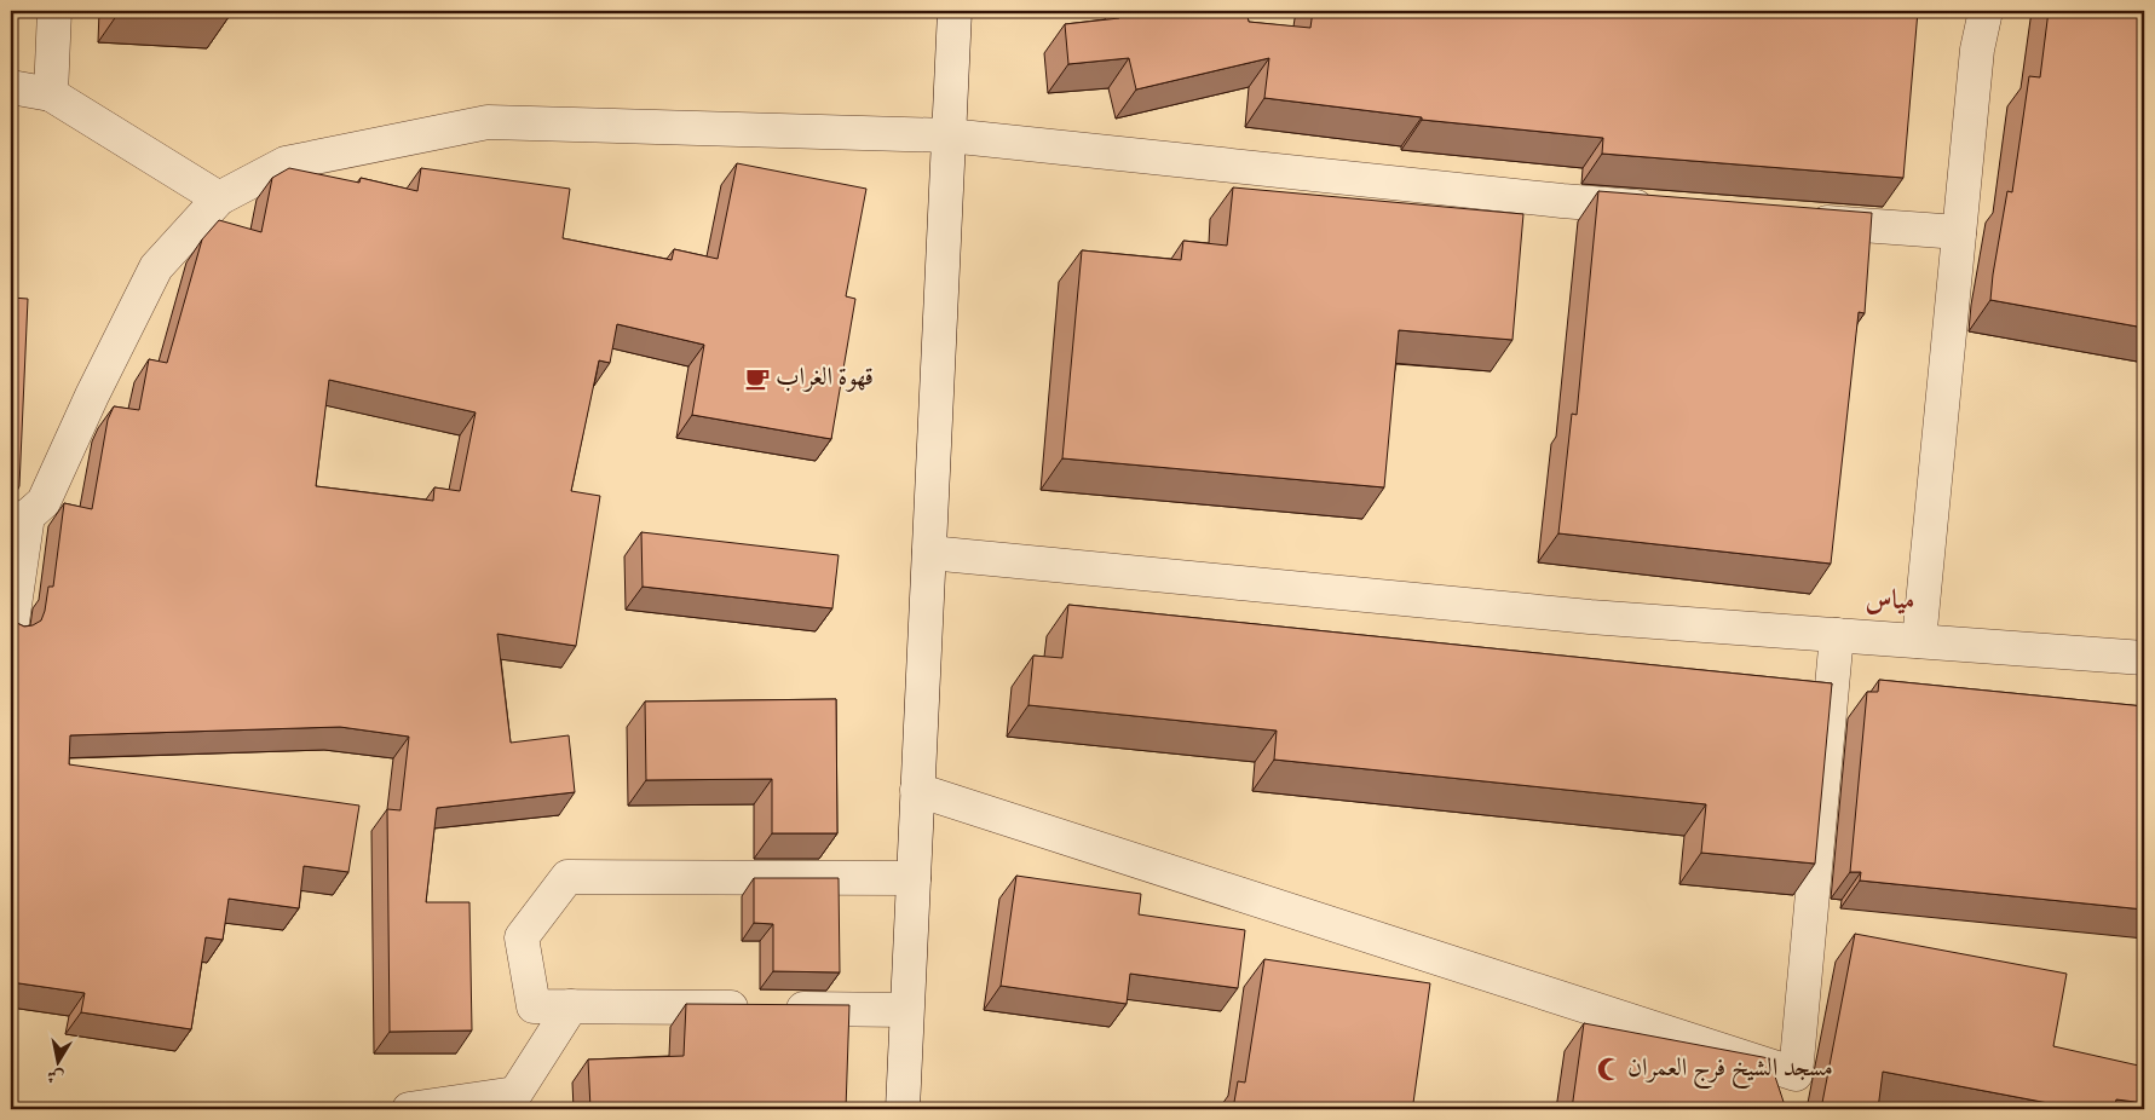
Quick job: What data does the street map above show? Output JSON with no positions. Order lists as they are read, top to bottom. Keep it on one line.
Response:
{"districts":["مياس"],"places":{"cafe":["قهوة الغراب"],"mosque":["مسجد الشيخ فرج العمران"]},"north":"bottom"}
